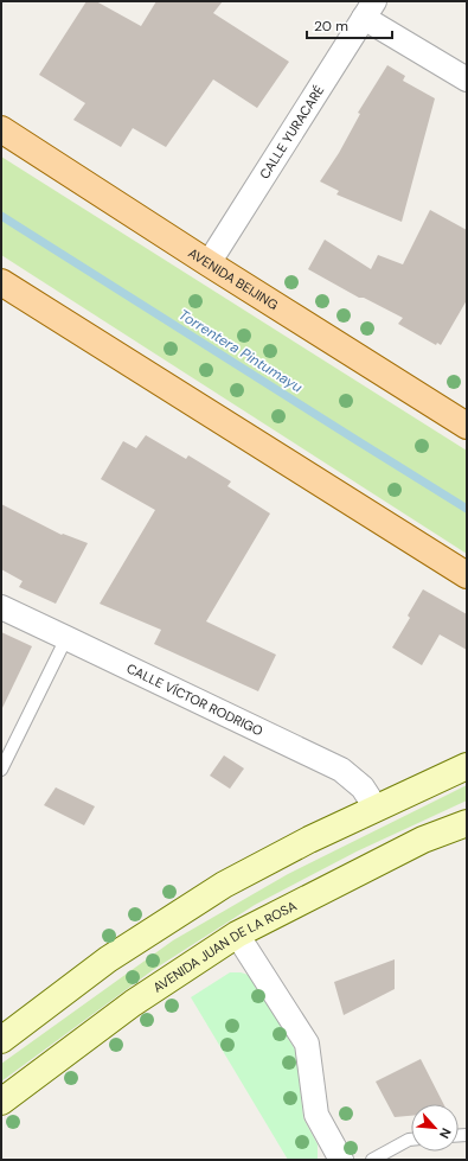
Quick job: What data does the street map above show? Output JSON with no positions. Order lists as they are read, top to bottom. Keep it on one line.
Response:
{"streets":{"main road":["AVENIDA BEIJING","AVENIDA JUAN DE LA ROSA"],"street":["CALLE YURACARÉ","CALLE VÍCTOR RODRIGO"]},"crossings":[["CALLE YURACARÉ","AVENIDA BEIJING"]],"water":["Torrentera Pintumayu"],"scale_bar":"20 m","north":"bottom right"}
